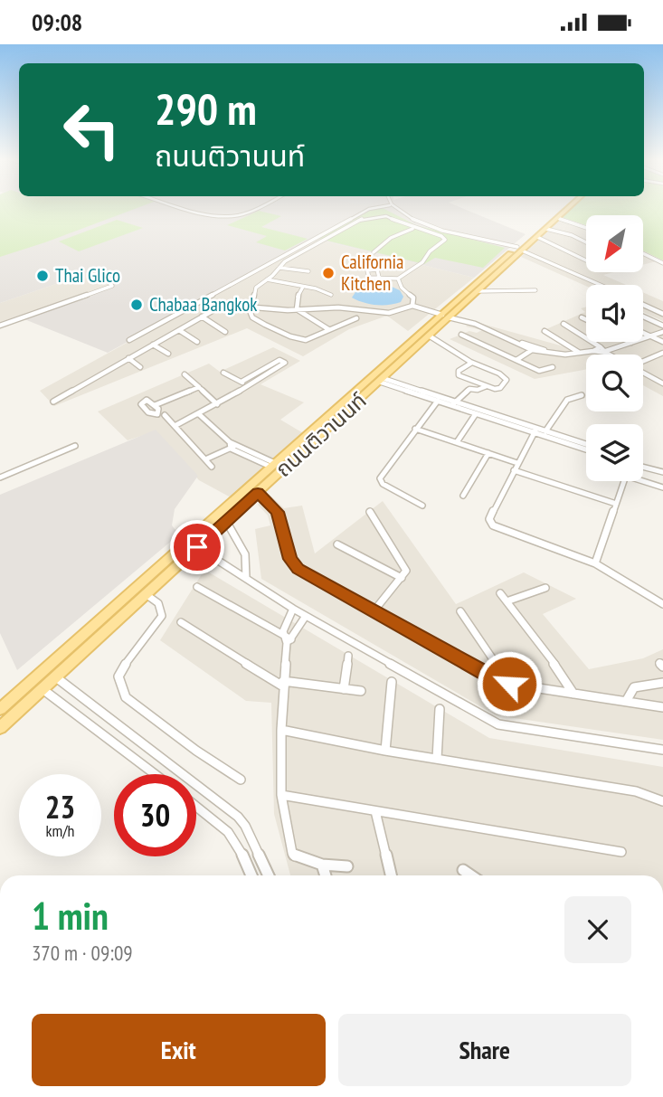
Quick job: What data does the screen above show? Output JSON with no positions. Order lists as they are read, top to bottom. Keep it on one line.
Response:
{"streets":{"main road":["ถนนติวานนท์"]},"places":["California Kitchen","Thai Glico","Chabaa Bangkok"],"north":"bottom left","page":{"status":"09:08","turn":["290 m","ถนนติวานนท์"],"speed":"23 km/h","limit":"30","heading":["1 min","370 m · 09:09"],"buttons":["Exit","Share"]}}
